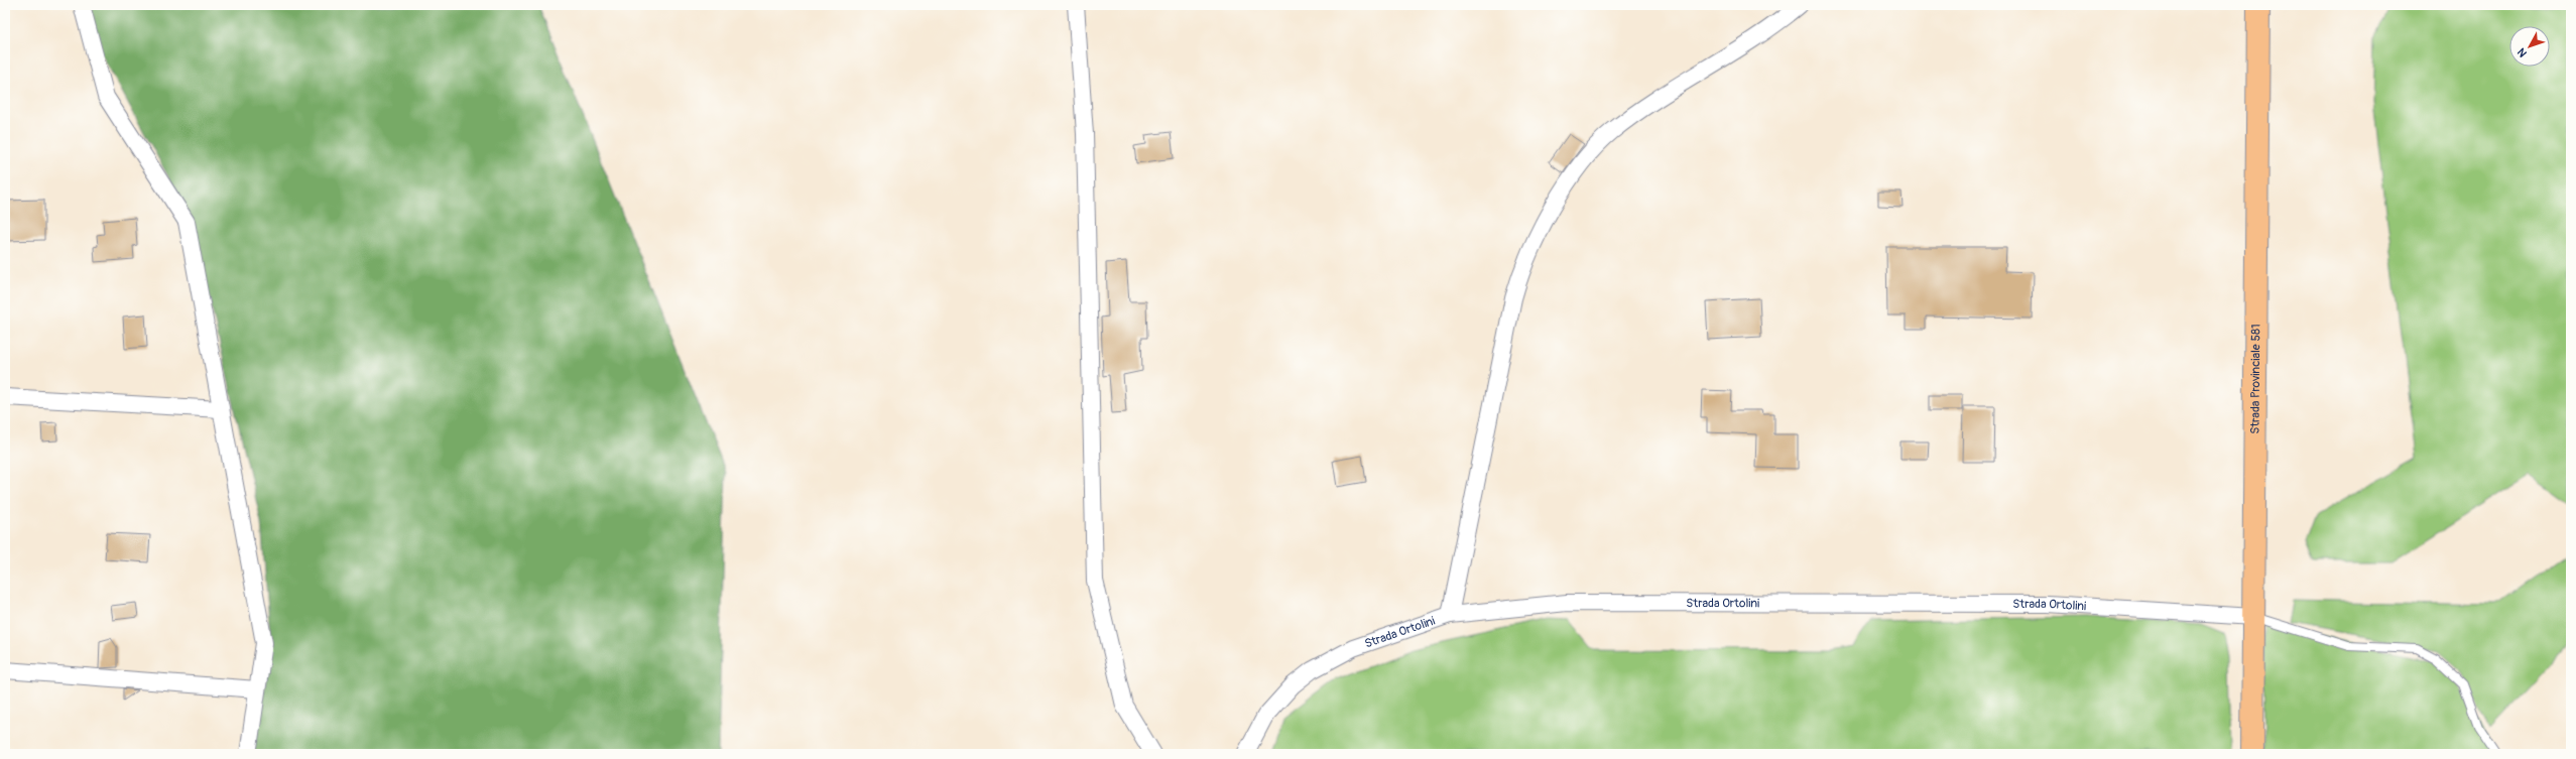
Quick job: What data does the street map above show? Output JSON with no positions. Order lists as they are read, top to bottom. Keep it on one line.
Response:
{"streets":{"main road":["Strada Provinciale 581"],"street":["Strada Ortolini"]},"crossings":[["Strada Provinciale 581","Strada Ortolini"]],"north":"bottom left"}
